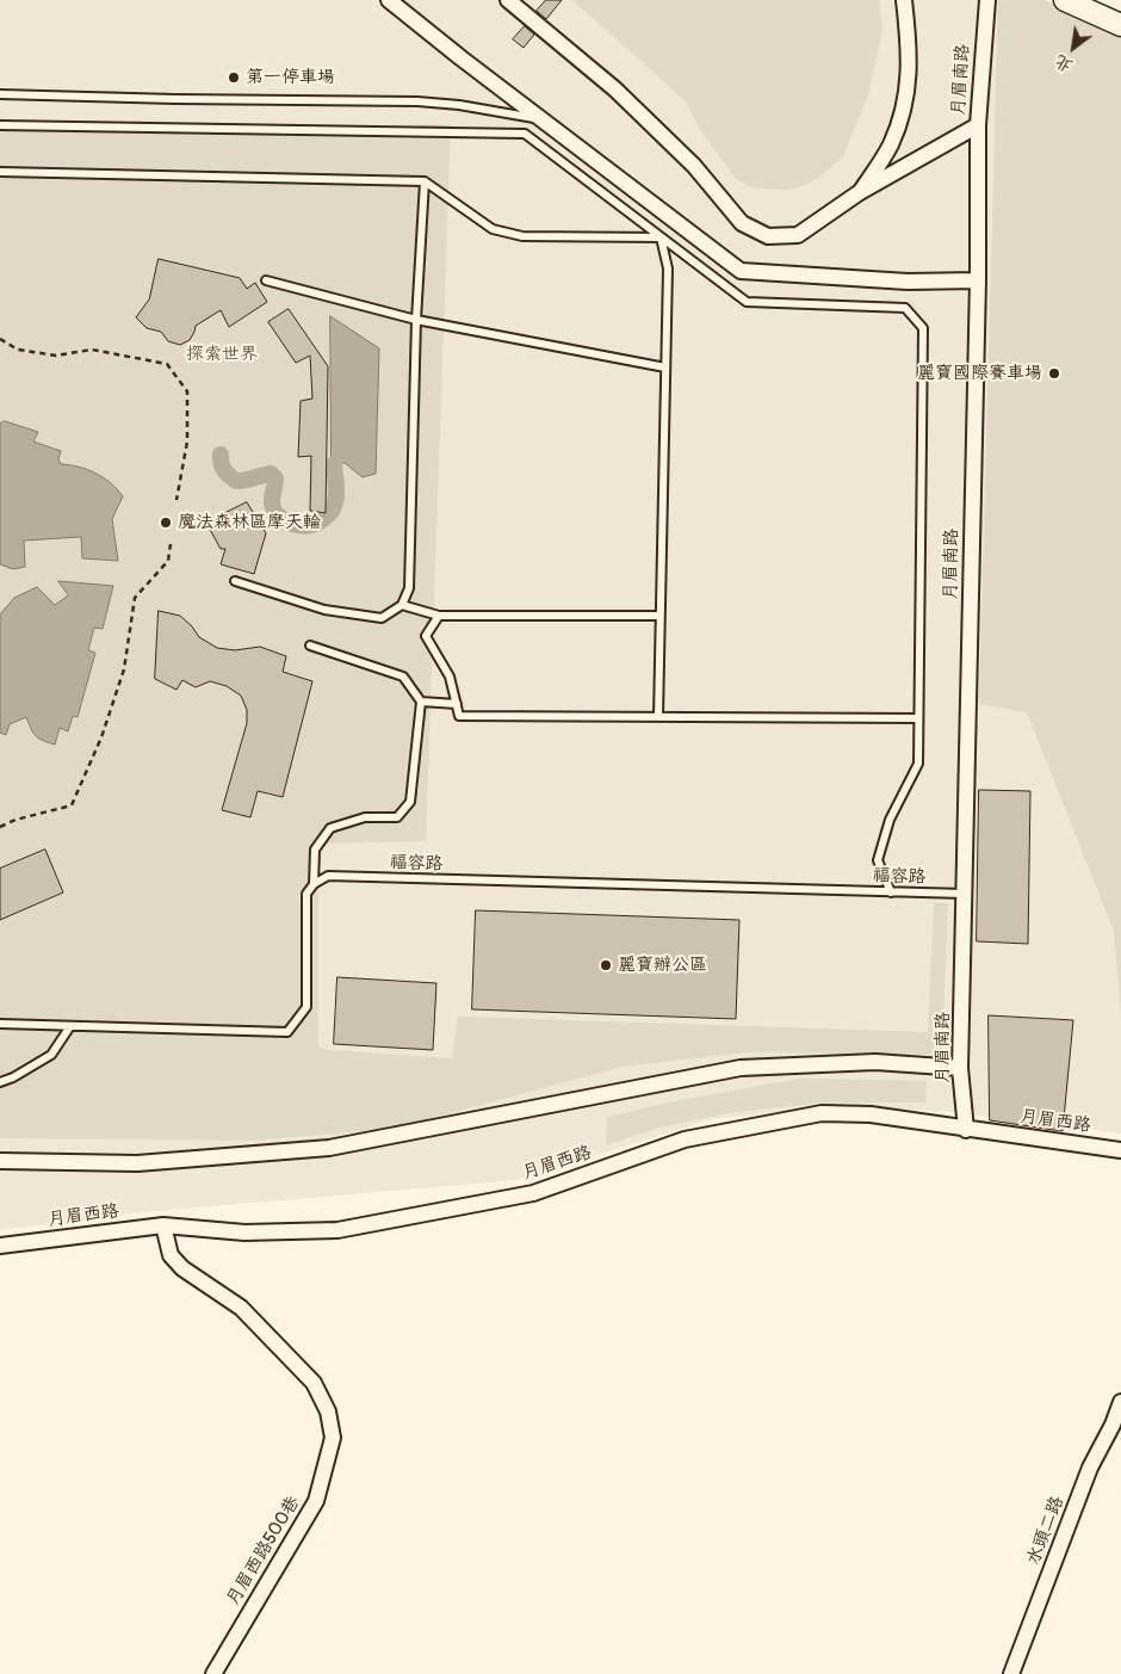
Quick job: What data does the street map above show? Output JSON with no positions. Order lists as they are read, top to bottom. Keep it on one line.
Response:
{"streets":{"street":["月眉南路","月眉西路","水頭二路","月眉西路500巷"],"lane":["福容路"]},"crossings":[["月眉南路","福容路"],["月眉南路","月眉西路"],["月眉西路","月眉西路500巷"]],"parks":["探索世界"],"places":["第一停車場","麗寶國際賽車場","魔法森林區摩天輪","麗寶辦公區"],"north":"bottom left"}
